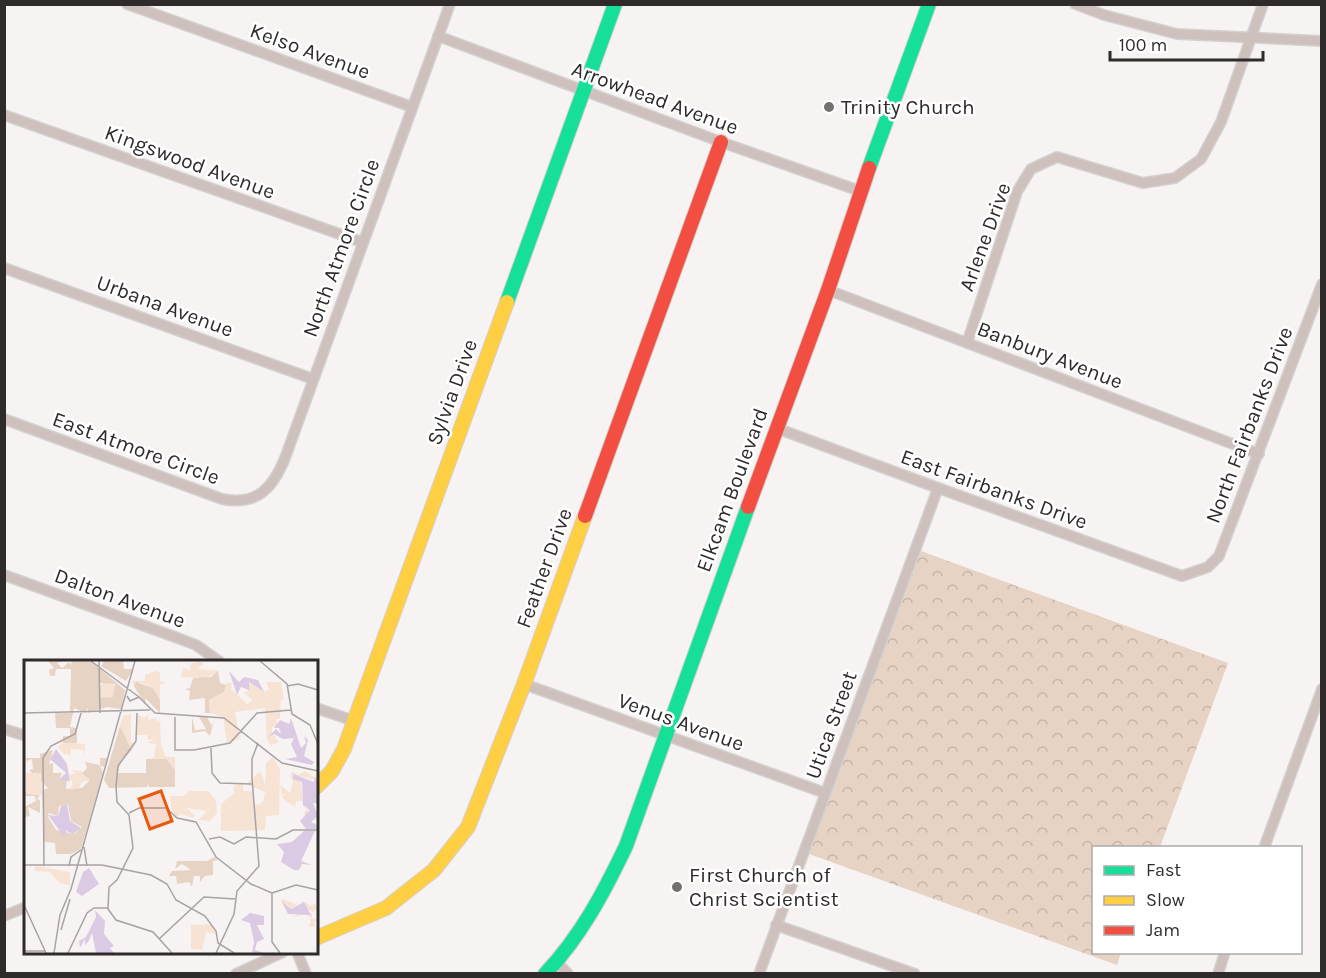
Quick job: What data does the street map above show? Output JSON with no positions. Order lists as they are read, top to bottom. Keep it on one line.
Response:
{"streets":{"street":["Kelso Avenue","Arrowhead Avenue","Kingswood Avenue","Arlene Drive","North Atmore Circle","Urbana Avenue","Banbury Avenue","Sylvia Drive","North Fairbanks Drive","East Atmore Circle","East Fairbanks Drive","Elkcam Boulevard","Feather Drive","Dalton Avenue","Venus Avenue","Utica Street"]},"crossings":[["Kelso Avenue","North Atmore Circle"],["Arrowhead Avenue","North Atmore Circle"],["Arrowhead Avenue","Sylvia Drive"],["Arrowhead Avenue","Elkcam Boulevard"],["Arrowhead Avenue","Feather Drive"],["Kingswood Avenue","North Atmore Circle"],["Arlene Drive","Banbury Avenue"],["North Atmore Circle","Urbana Avenue"],["North Atmore Circle","East Atmore Circle"],["Banbury Avenue","North Fairbanks Drive"],["Banbury Avenue","Elkcam Boulevard"],["North Fairbanks Drive","East Fairbanks Drive"],["East Fairbanks Drive","Elkcam Boulevard"],["East Fairbanks Drive","Utica Street"],["Elkcam Boulevard","Venus Avenue"],["Feather Drive","Venus Avenue"],["Venus Avenue","Utica Street"]],"places":["Trinity Church","First Church of Christ Scientist"],"legend":["Fast","Slow","Jam"],"scale_bar":"100 m"}
